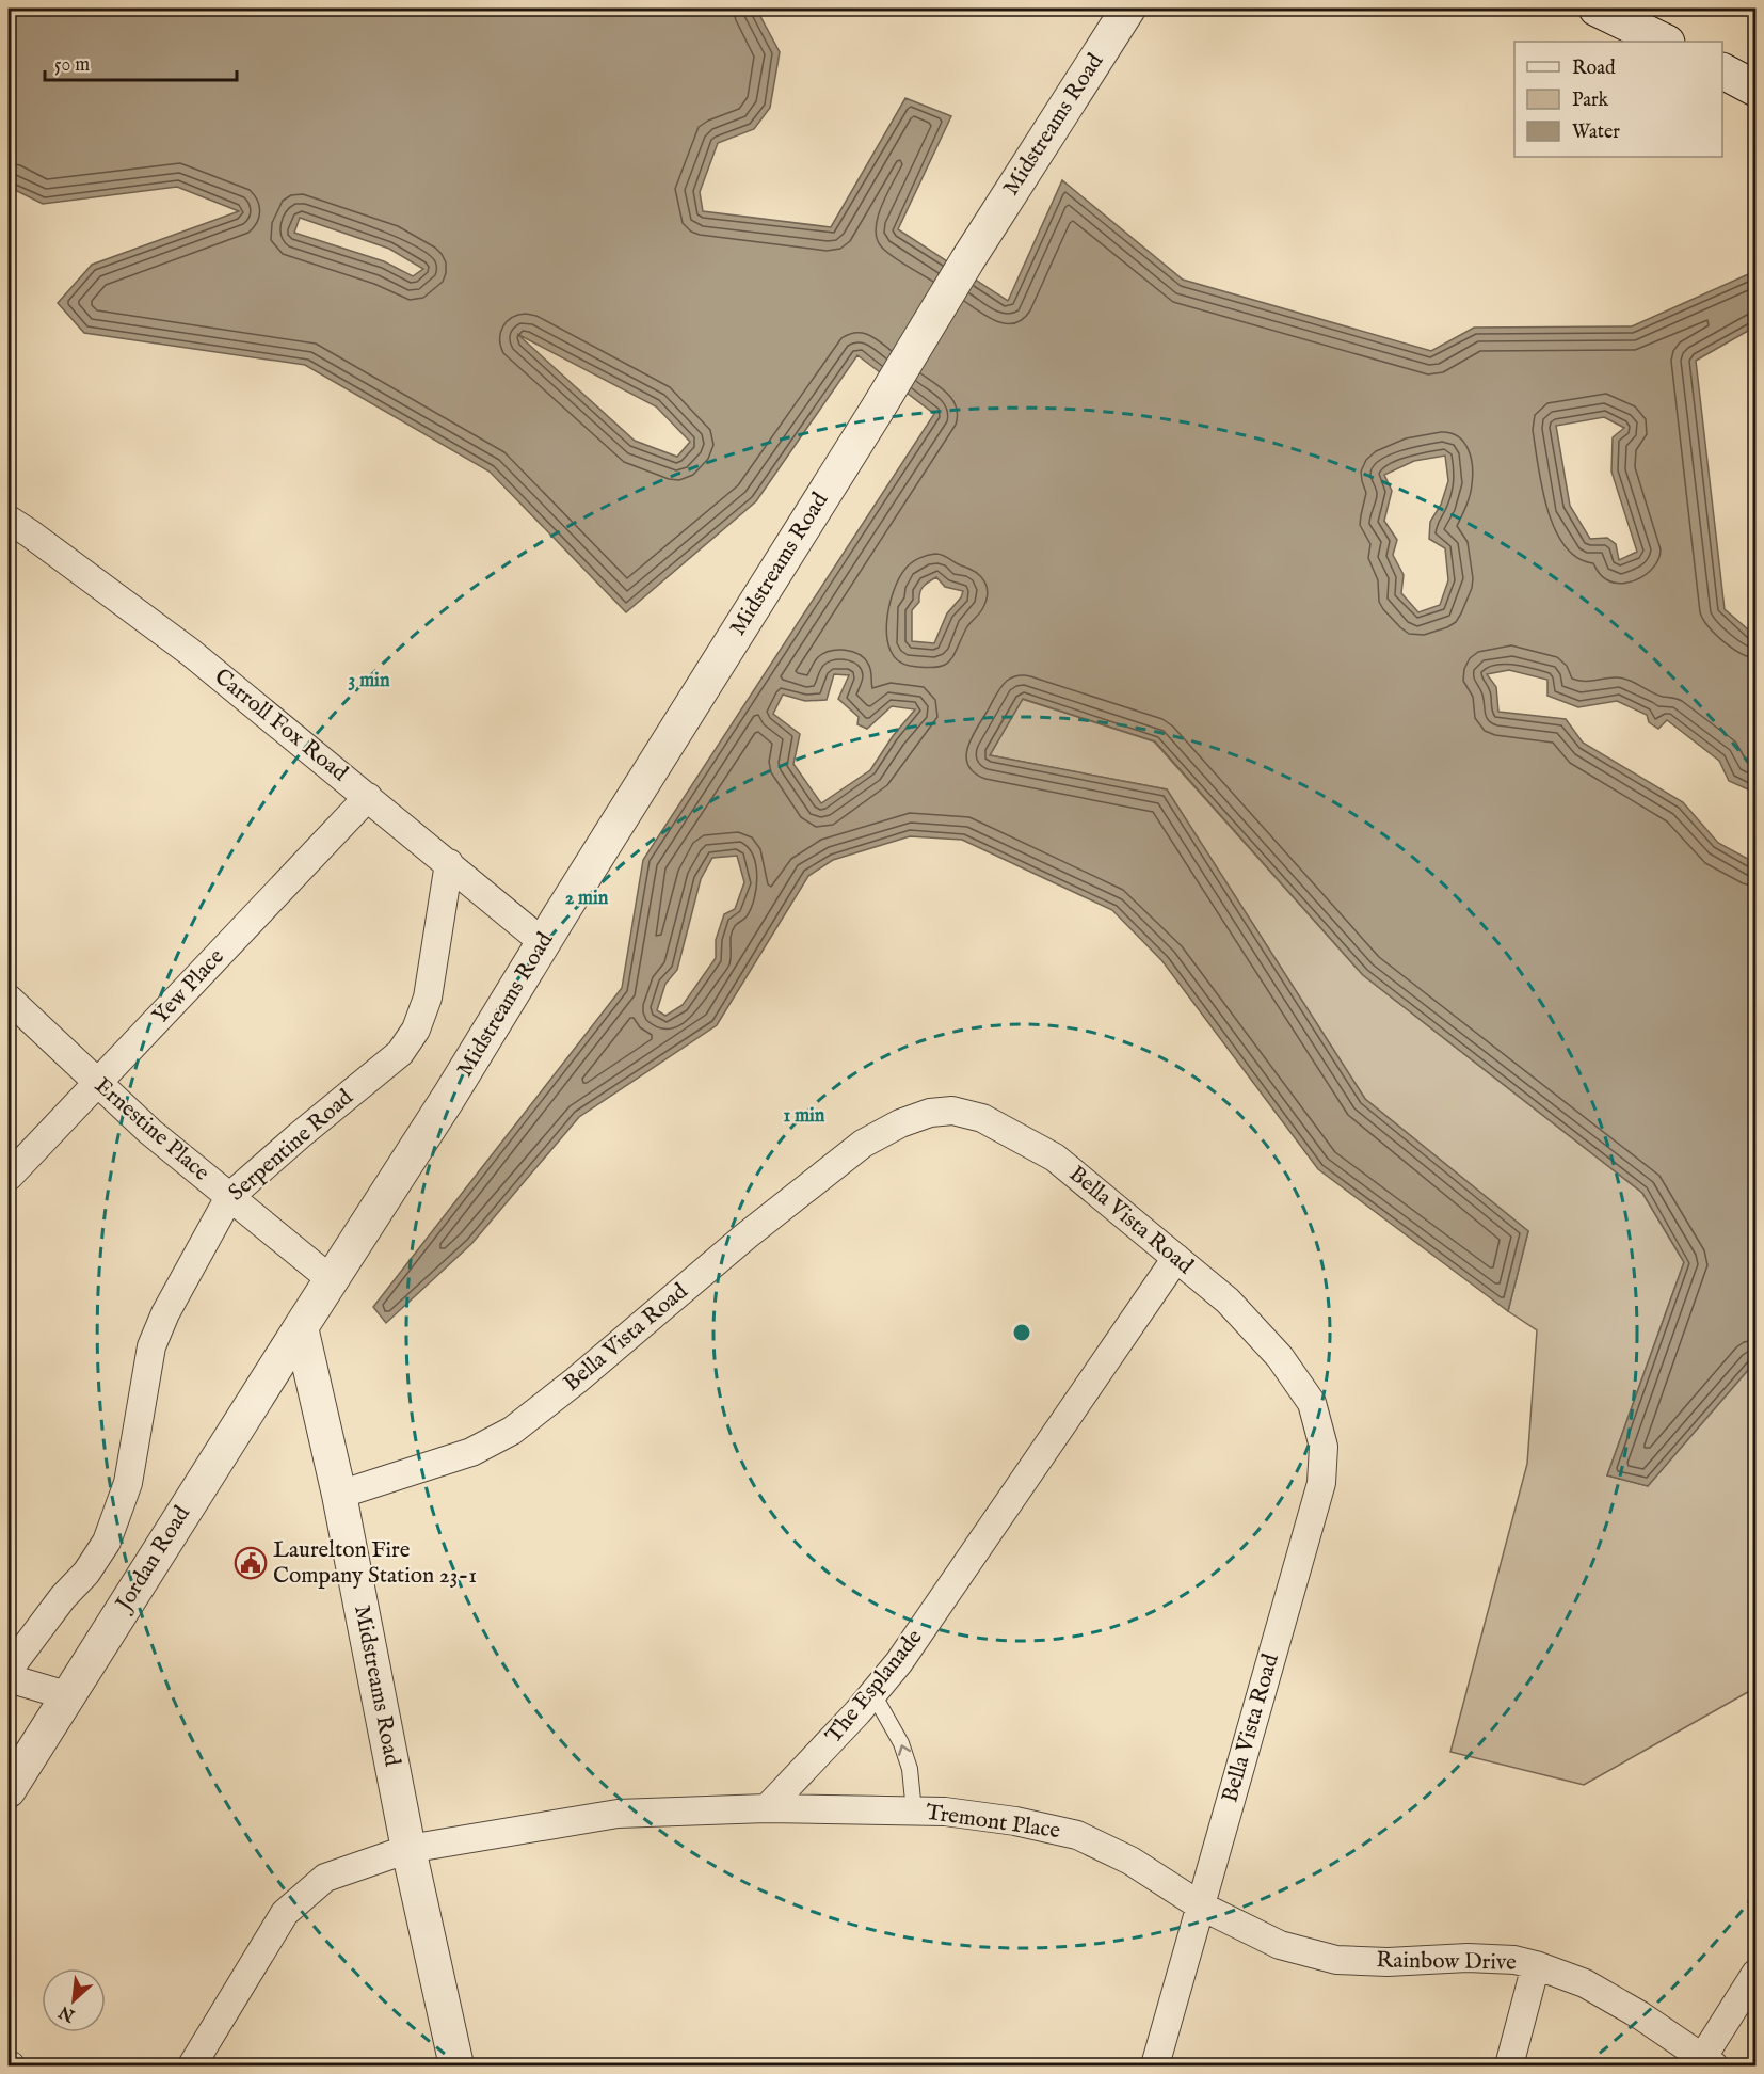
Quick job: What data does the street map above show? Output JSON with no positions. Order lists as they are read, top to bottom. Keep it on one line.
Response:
{"streets":{"street":["Midstreams Road","Carroll Fox Road","Yew Place","Ernestine Place","Serpentine Road","Bella Vista Road","Jordan Road","The Esplanade","Tremont Place","Rainbow Drive"]},"crossings":[["Midstreams Road","Carroll Fox Road"],["Midstreams Road","Ernestine Place"],["Midstreams Road","Bella Vista Road"],["Midstreams Road","Jordan Road"],["Carroll Fox Road","Yew Place"],["Carroll Fox Road","Serpentine Road"],["Yew Place","Ernestine Place"],["Ernestine Place","Serpentine Road"],["Bella Vista Road","The Esplanade"],["Bella Vista Road","Tremont Place"],["Bella Vista Road","Rainbow Drive"],["The Esplanade","Tremont Place"],["Tremont Place","Rainbow Drive"]],"places":{"public building":["Laurelton Fire Company Station 23-1"]},"legend":["Road","Park","Water"],"scale_bar":"50 m","north":"bottom left","rings":["3 min","2 min","1 min"]}
